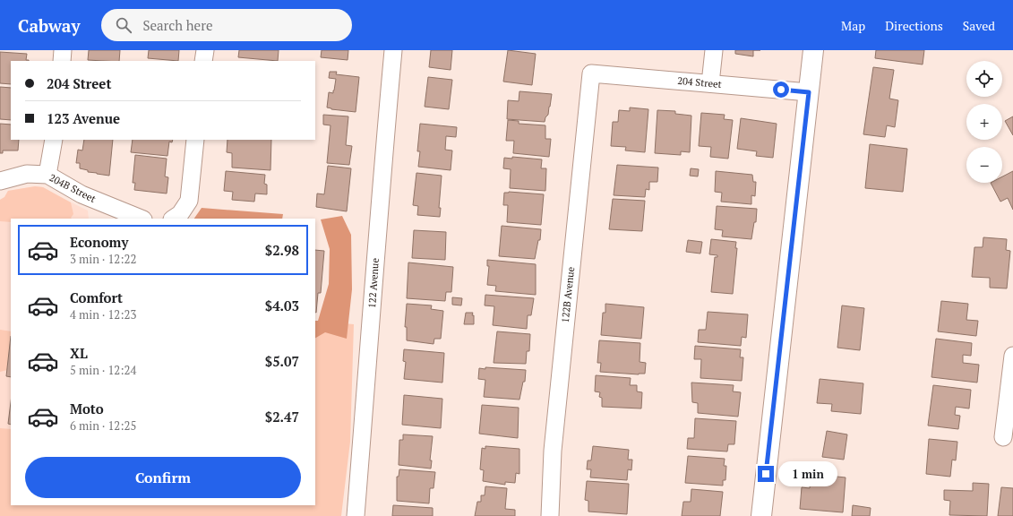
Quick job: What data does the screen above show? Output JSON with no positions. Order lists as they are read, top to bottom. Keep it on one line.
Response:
{"streets":{"street":["204 Street","204B Street","122 Avenue","122B Avenue"]},"crossings":[["204 Street","122B Avenue"]],"page":{"header":"Cabway","search":"Search here","nav":["Map","Directions","Saved"],"map_buttons":["+","−"],"banner":["204 Street","123 Avenue"],"list":[{"name":"Economy","note":"3 min · 12:22","value":"$2.98"},{"name":"Comfort","note":"4 min · 12:23","value":"$4.03"},{"name":"XL","note":"5 min · 12:24","value":"$5.07"},{"name":"Moto","note":"6 min · 12:25","value":"$2.47"}],"buttons":"Confirm","bubble":"1 min"}}
